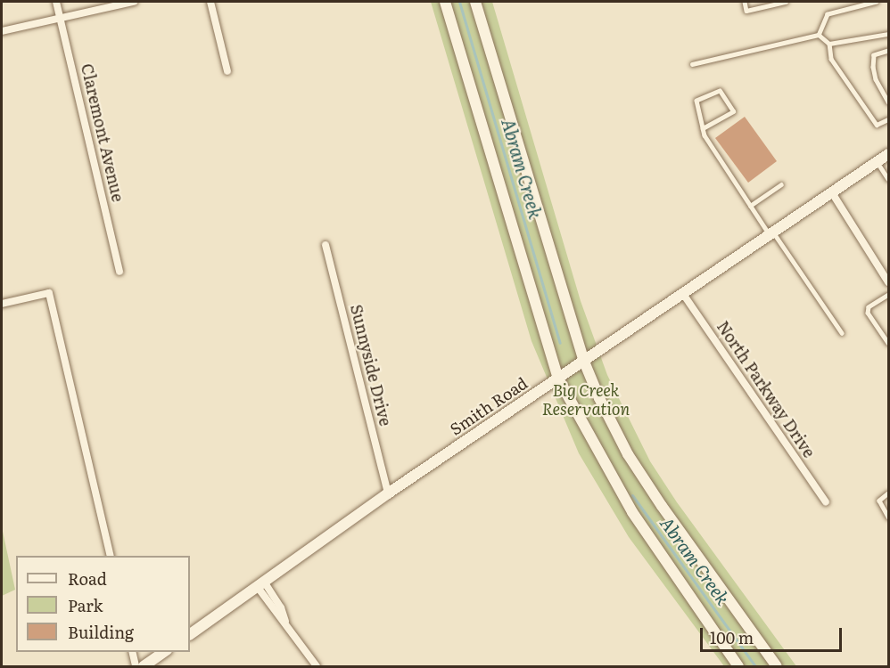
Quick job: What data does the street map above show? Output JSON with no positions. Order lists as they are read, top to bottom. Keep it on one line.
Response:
{"streets":{"street":["Claremont Avenue","Sunnyside Drive","North Parkway Drive","Smith Road"]},"crossings":[["Sunnyside Drive","Smith Road"],["North Parkway Drive","Smith Road"]],"water":["Abram Creek"],"parks":["Big Creek Reservation"],"legend":["Road","Park","Building"],"scale_bar":"100 m"}
